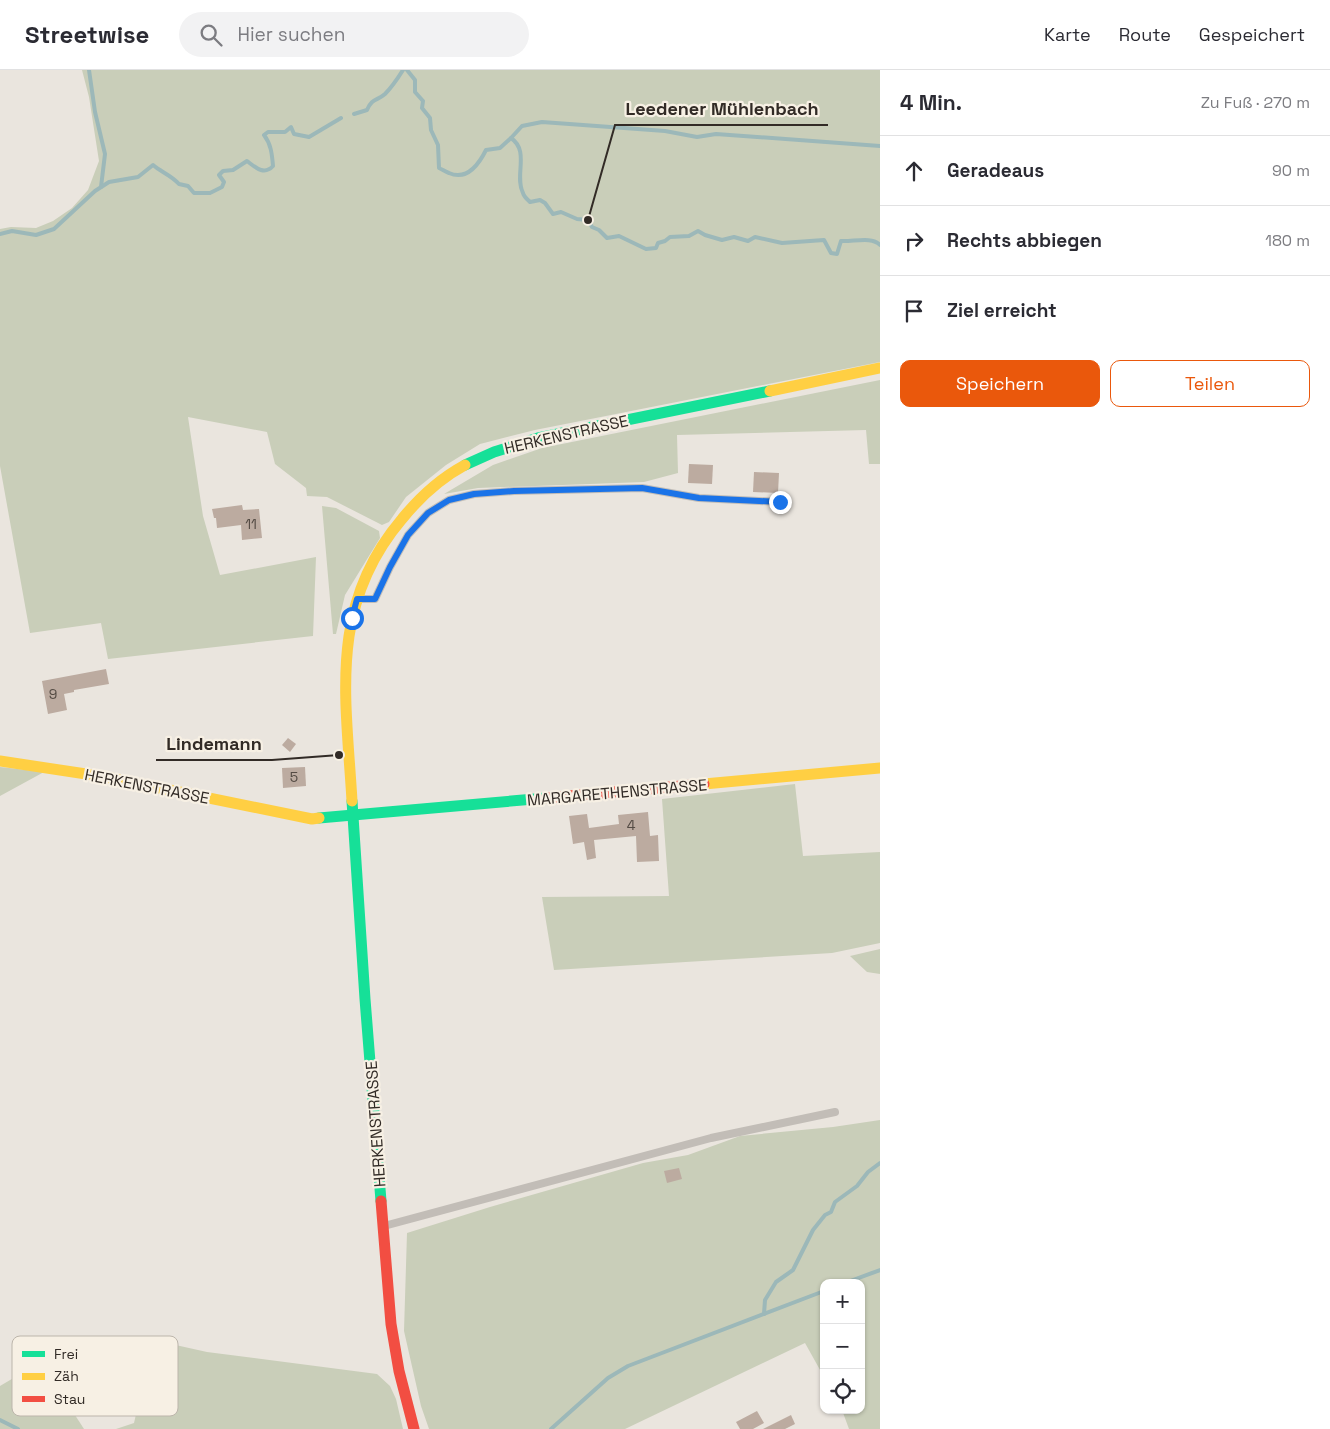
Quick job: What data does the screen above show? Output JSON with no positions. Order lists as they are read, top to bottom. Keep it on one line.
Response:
{"streets":{"main road":["HERKENSTRASSE","MARGARETHENSTRASSE"]},"crossings":[["HERKENSTRASSE","MARGARETHENSTRASSE"]],"places":["Leedener Mühlenbach","Lindemann"],"house_numbers":["11","9","5","4"],"legend":["Frei","Zäh","Stau"],"page":{"header":"Streetwise","search":"Hier suchen","nav":["Karte","Route","Gespeichert"],"heading":["4 Min.","Zu Fuß · 270 m"],"list":[["Geradeaus","90 m"],["Rechts abbiegen","180 m"],"Ziel erreicht"],"buttons":["Speichern","Teilen"],"map_buttons":["+","−"]}}
